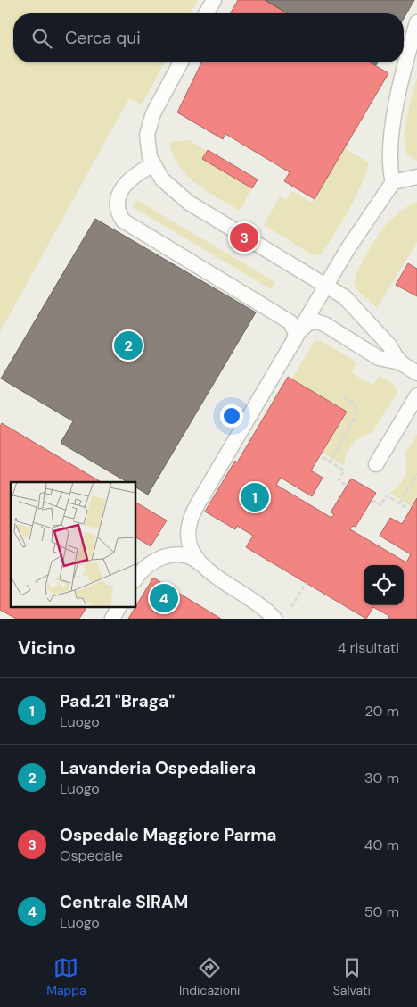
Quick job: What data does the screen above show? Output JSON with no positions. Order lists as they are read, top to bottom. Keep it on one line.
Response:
{"page":{"search":"Cerca qui","pins":["3","2","1","4"],"heading":["Vicino","4 risultati"],"list":[{"mark":"1","name":"Pad.21 \"Braga\"","note":"Luogo","value":"20 m"},{"mark":"2","name":"Lavanderia Ospedaliera","note":"Luogo","value":"30 m"},{"mark":"3","name":"Ospedale Maggiore Parma","note":"Ospedale","value":"40 m"},{"mark":"4","name":"Centrale SIRAM","note":"Luogo","value":"50 m"}],"nav":["Mappa","Indicazioni","Salvati"]}}
